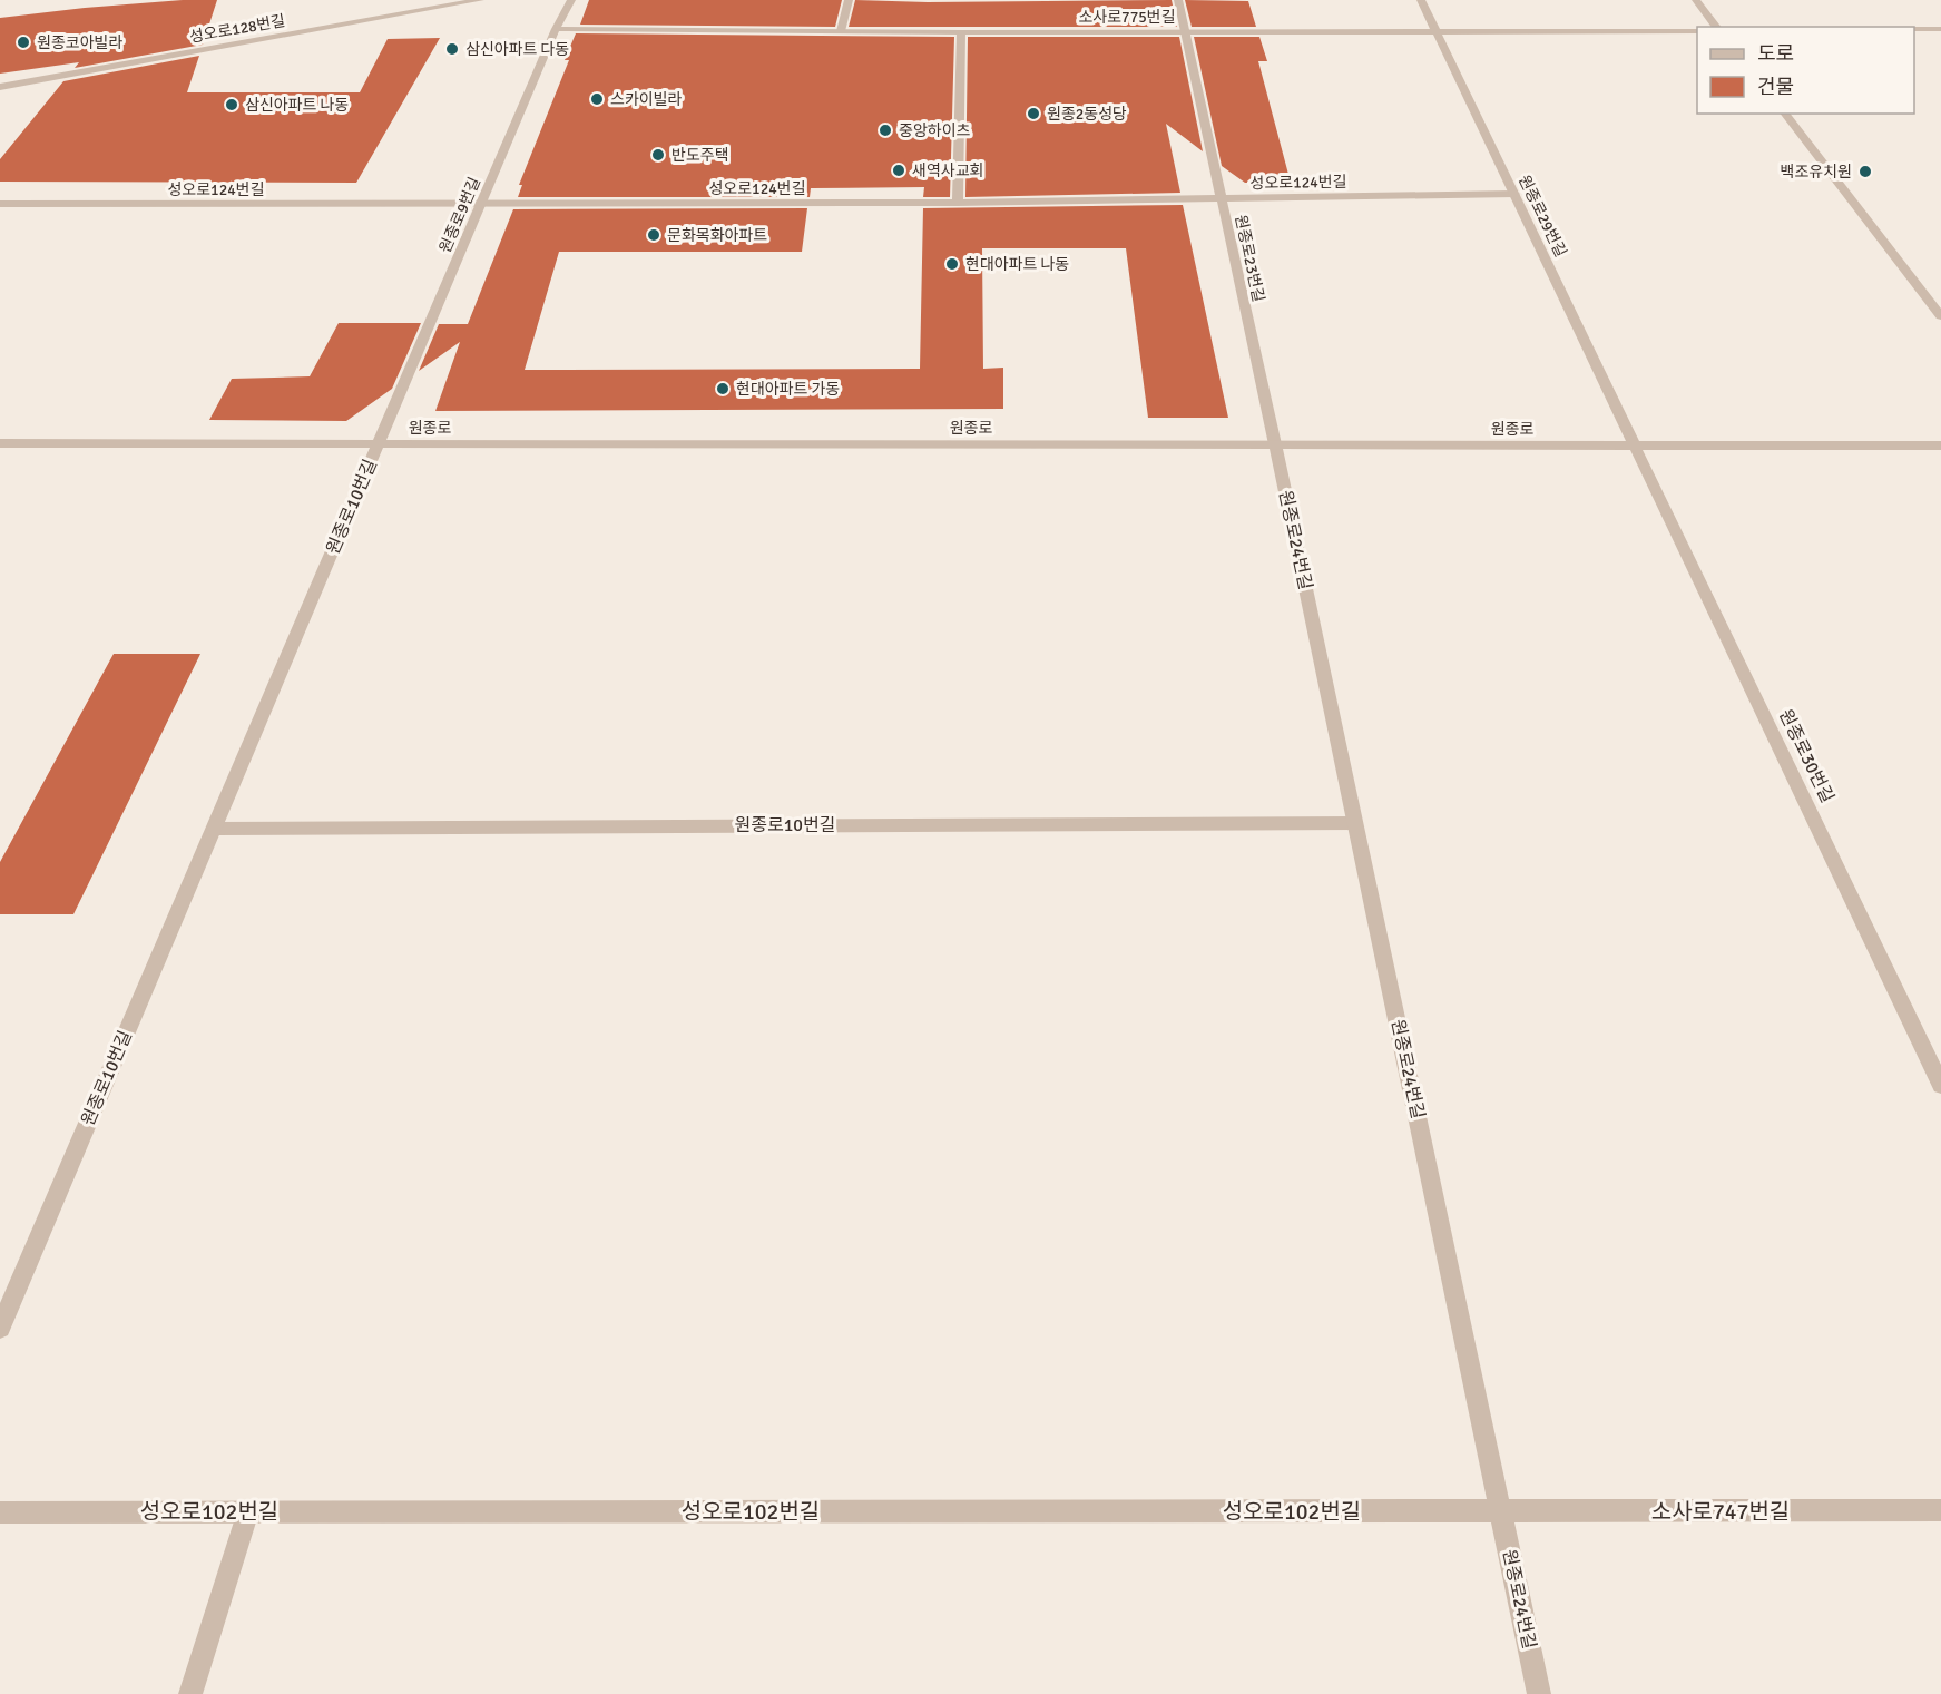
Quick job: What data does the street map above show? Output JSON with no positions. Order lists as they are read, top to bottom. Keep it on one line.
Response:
{"streets":{"street":["소사로775번길","성오로128번길","성오로124번길","원종로9번길","원종로29번길","원종로23번길","원종로","원종로10번길","원종로24번길","원종로30번길","성오로102번길","소사로747번길"]},"crossings":[["소사로775번길","원종로9번길"],["소사로775번길","원종로29번길"],["소사로775번길","원종로23번길"],["성오로124번길","원종로9번길"],["성오로124번길","원종로29번길"],["성오로124번길","원종로23번길"],["원종로9번길","원종로"],["원종로9번길","원종로10번길"],["원종로29번길","원종로"],["원종로29번길","원종로30번길"],["원종로23번길","원종로"],["원종로23번길","원종로24번길"],["원종로","원종로10번길"],["원종로","원종로24번길"],["원종로","원종로30번길"],["원종로10번길","원종로24번길"],["원종로24번길","성오로102번길"],["원종로24번길","소사로747번길"],["성오로102번길","소사로747번길"]],"places":["원종코아빌라","삼신아파트 다동","스카이빌라","삼신아파트 나동","원종2동성당","중앙하이츠","반도주택","새역사교회","백조유치원","문화목화아파트","현대아파트 나동","현대아파트 가동"],"legend":["도로","건물"]}
